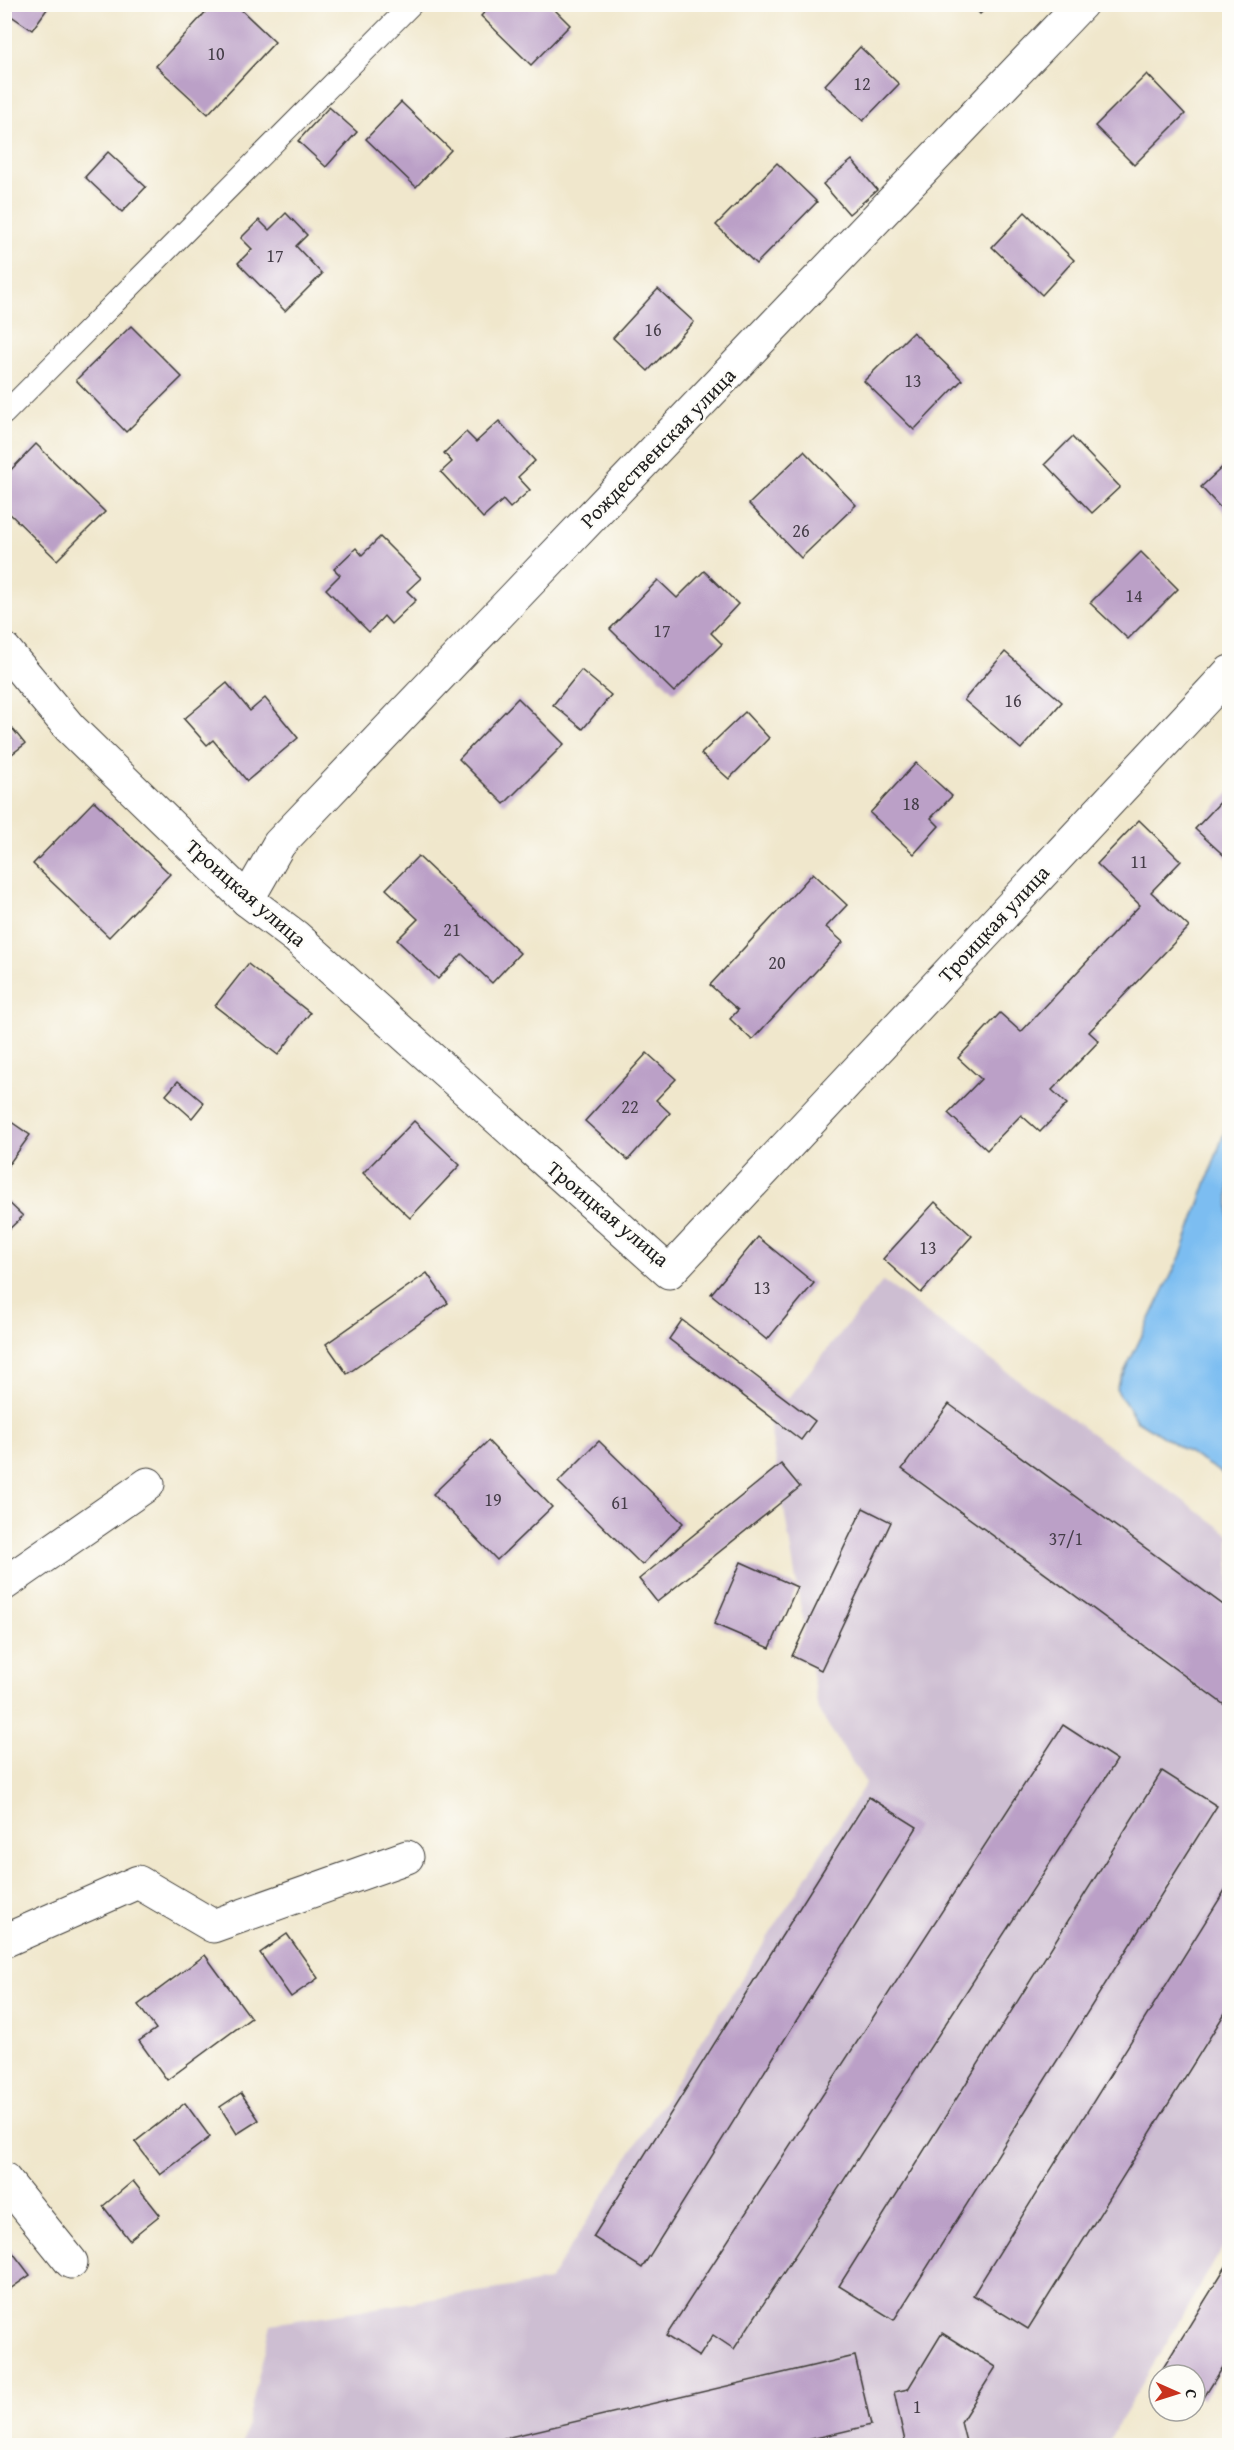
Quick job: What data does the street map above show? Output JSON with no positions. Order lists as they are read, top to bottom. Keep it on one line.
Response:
{"streets":{"street":["Рождественская улица","Троицкая улица"]},"crossings":[["Рождественская улица","Троицкая улица"]],"house_numbers":["10","12","17","16","13","26","14","17","16","18","11","21","20","22","13","13","19","61","37/1","1"],"north":"right"}
